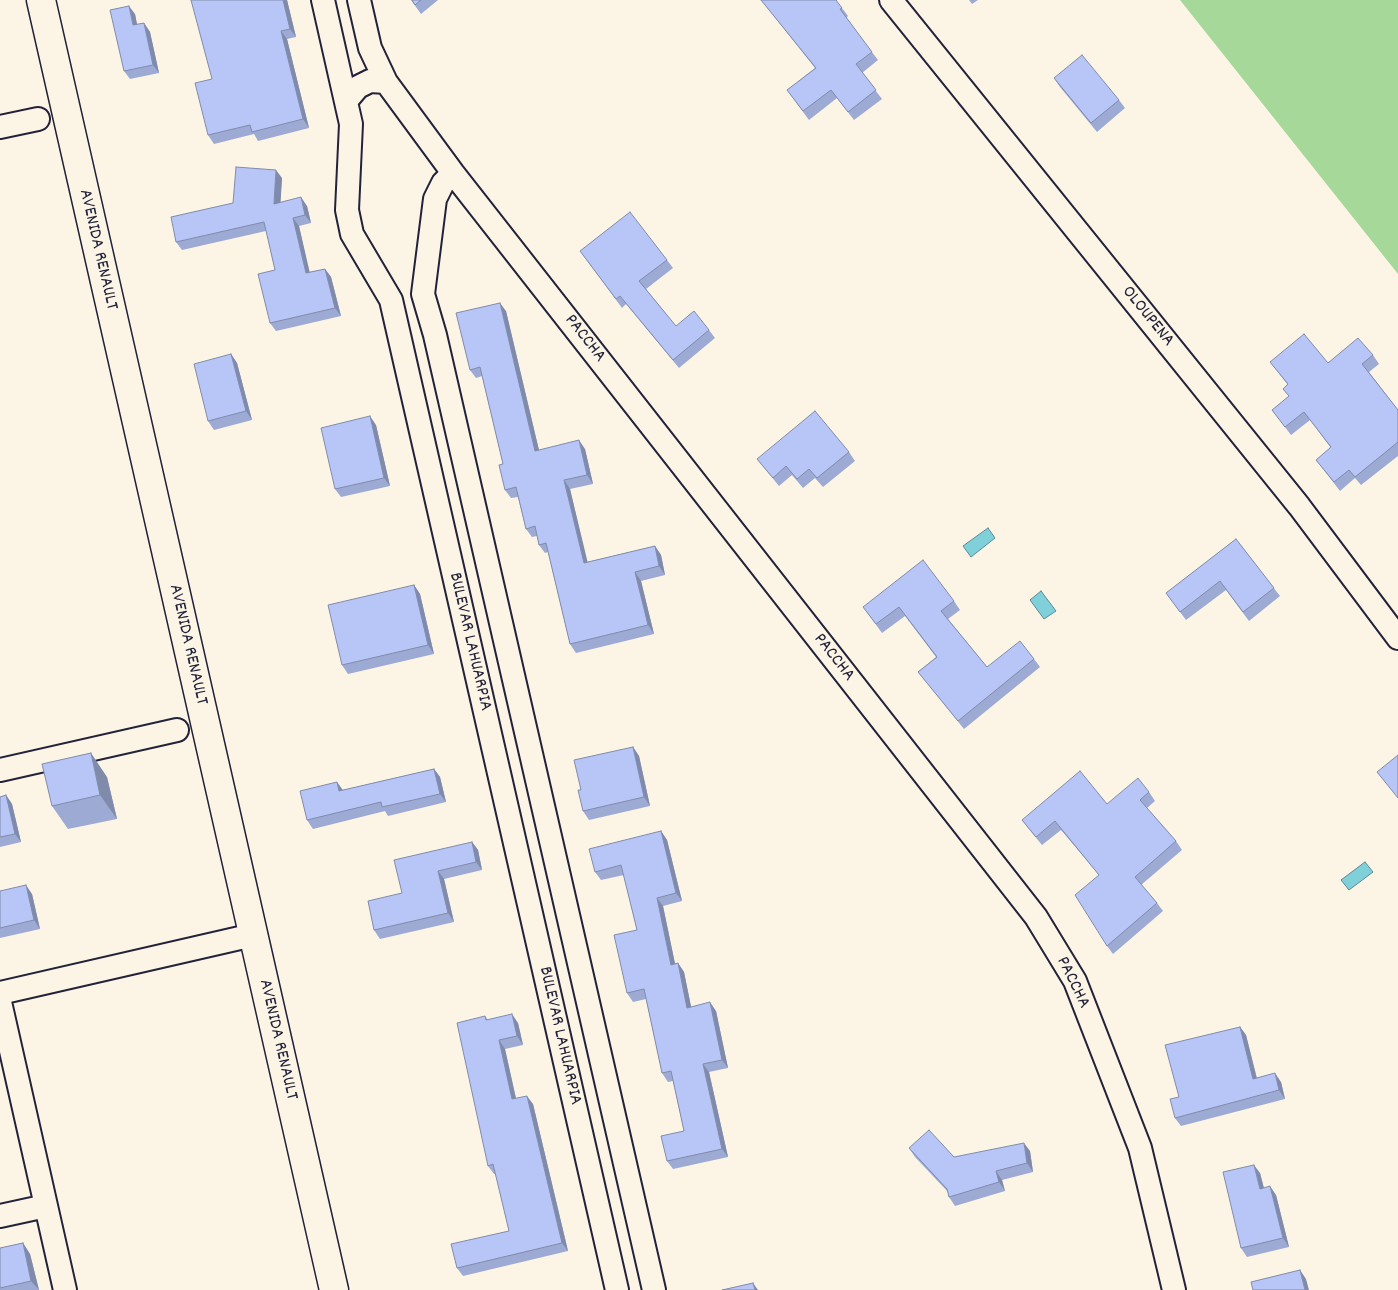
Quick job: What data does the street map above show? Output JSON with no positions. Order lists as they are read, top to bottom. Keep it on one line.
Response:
{"streets":{"street":["AVENIDA RENAULT","OLOUPENA","PACCHA","BULEVAR LAHUARPIA"]}}
